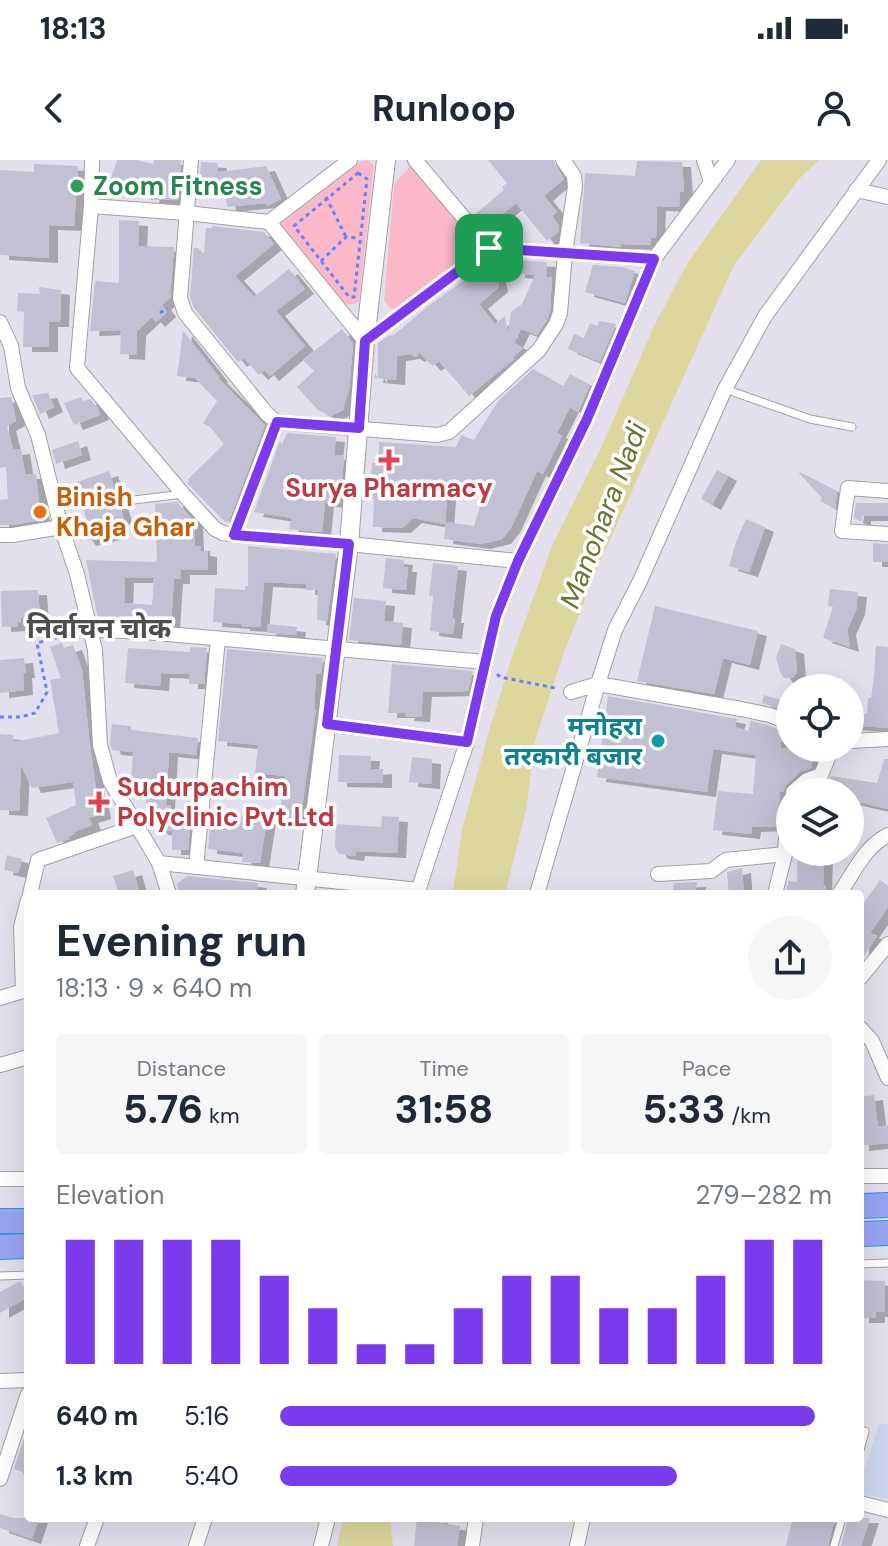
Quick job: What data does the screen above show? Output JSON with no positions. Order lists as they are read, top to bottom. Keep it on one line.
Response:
{"districts":["निर्वाचन चोक"],"water":["Manohara Nadi"],"places":{"other":["Zoom Fitness","Binish Khaja Ghar","मनोहरा तरकारी बजार"],"health":["Surya Pharmacy","Sudurpachim Polyclinic Pvt.Ltd"]},"page":{"status":"18:13","header":"Runloop","heading":["Evening run","18:13 · 9 × 640 m"],"stats":[["Distance","5.76 km"],["Time","31:58"],["Pace","5:33 /km"]],"chart":["Elevation","279–282 m"],"list":[{"name":"640 m","note":"5:16"},{"name":"1.3 km","note":"5:40"}]}}
